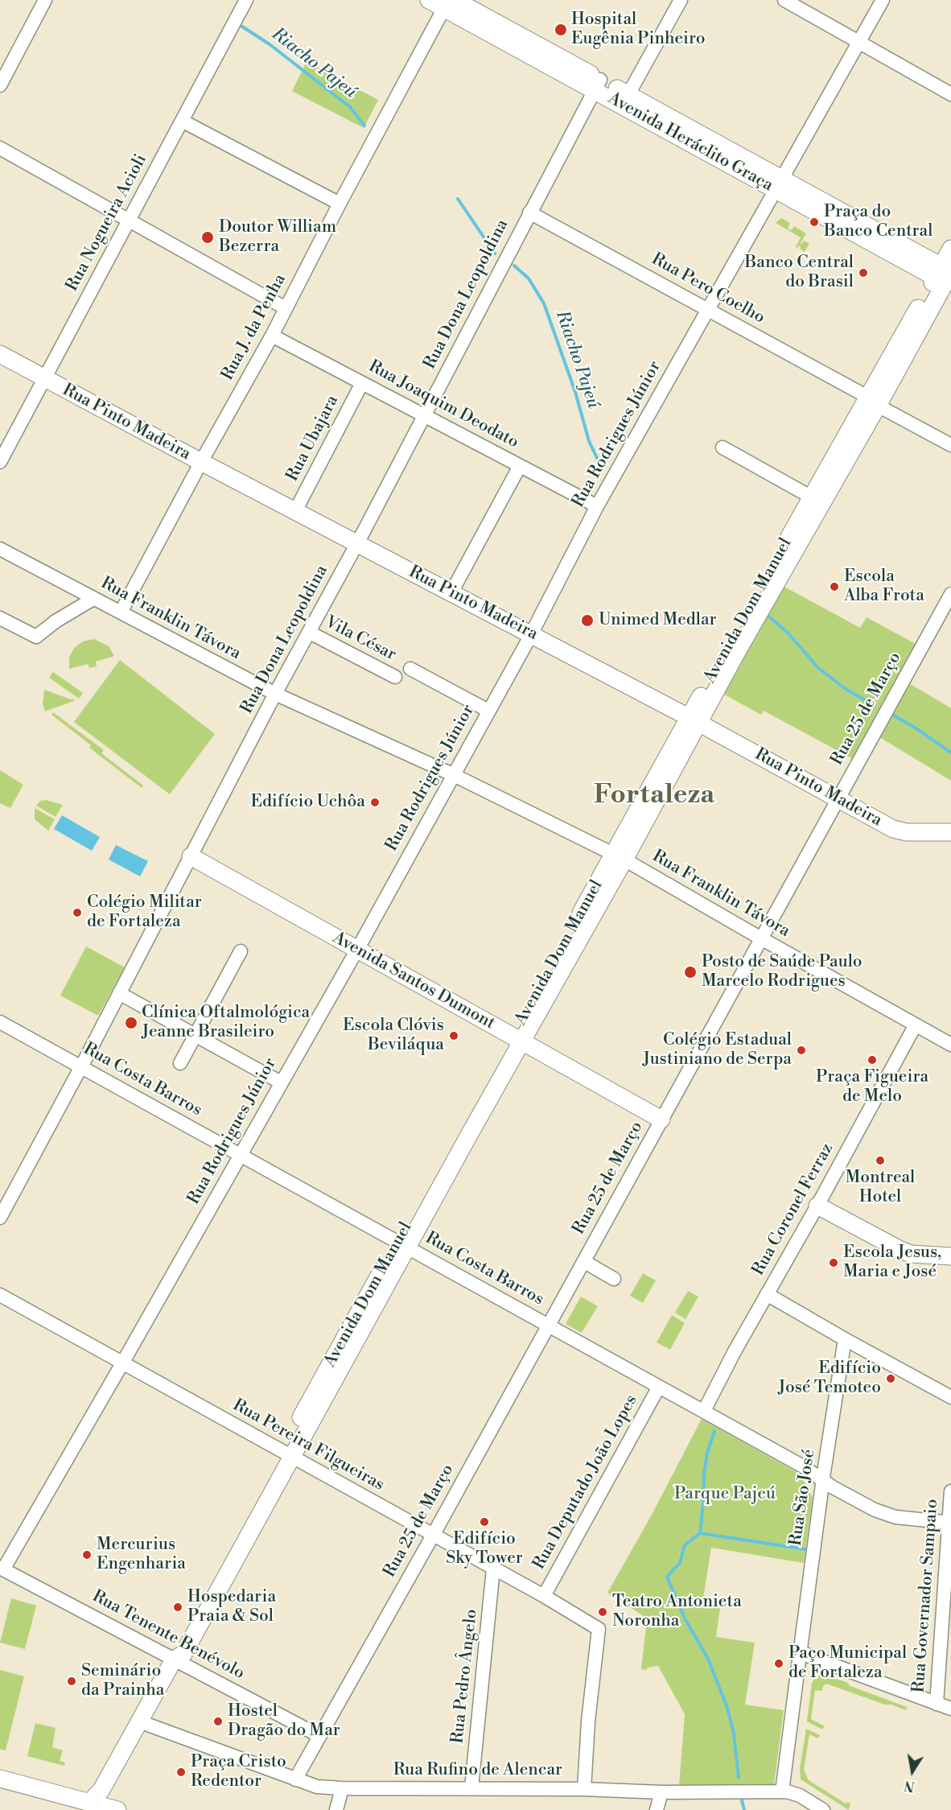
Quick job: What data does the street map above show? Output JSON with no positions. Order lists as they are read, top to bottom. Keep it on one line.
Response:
{"streets":{"main road":["Avenida Heráclito Graça","Rua Pinto Madeira","Avenida Dom Manuel","Avenida Santos Dumont"],"street":["Rua Nogueira Acioli","Rua Pero Coelho","Rua Dona Leopoldina","Rua J. da Penha","Rua Joaquim Deodato","Rua Rodrigues Júnior","Rua Ubajara","Rua Franklin Távora","Vila César","Rua 25 de Março","Rua Costa Barros","Rua Coronel Ferraz","Rua Pereira Filgueiras","Rua Deputado João Lopes","Rua São José","Rua Governador Sampaio","Rua Tenente Benévolo","Rua Pedro Ângelo","Rua Rufino de Alencar"]},"crossings":[["Avenida Heráclito Graça","Rua Dona Leopoldina"],["Avenida Heráclito Graça","Rua J. da Penha"],["Avenida Heráclito Graça","Rua Rodrigues Júnior"],["Avenida Heráclito Graça","Avenida Dom Manuel"],["Rua Nogueira Acioli","Rua Pinto Madeira"],["Rua Pero Coelho","Rua Dona Leopoldina"],["Rua Pero Coelho","Rua Rodrigues Júnior"],["Rua Pero Coelho","Avenida Dom Manuel"],["Rua Dona Leopoldina","Rua Joaquim Deodato"],["Rua Dona Leopoldina","Rua Pinto Madeira"],["Rua Dona Leopoldina","Rua Franklin Távora"],["Rua Dona Leopoldina","Vila César"],["Rua Dona Leopoldina","Avenida Santos Dumont"],["Rua Dona Leopoldina","Rua Costa Barros"],["Rua J. da Penha","Rua Joaquim Deodato"],["Rua J. da Penha","Rua Pinto Madeira"],["Rua J. da Penha","Rua Franklin Távora"],["Rua Joaquim Deodato","Rua Rodrigues Júnior"],["Rua Joaquim Deodato","Rua Ubajara"],["Rua Pinto Madeira","Rua Rodrigues Júnior"],["Rua Pinto Madeira","Rua Ubajara"],["Rua Pinto Madeira","Avenida Dom Manuel"],["Rua Pinto Madeira","Rua 25 de Março"],["Rua Rodrigues Júnior","Rua Franklin Távora"],["Rua Rodrigues Júnior","Avenida Santos Dumont"],["Rua Rodrigues Júnior","Rua Costa Barros"],["Rua Rodrigues Júnior","Rua Pereira Filgueiras"],["Rua Rodrigues Júnior","Rua Tenente Benévolo"],["Avenida Dom Manuel","Rua Franklin Távora"],["Avenida Dom Manuel","Avenida Santos Dumont"],["Avenida Dom Manuel","Rua Costa Barros"],["Avenida Dom Manuel","Rua Pereira Filgueiras"],["Avenida Dom Manuel","Rua Tenente Benévolo"],["Avenida Dom Manuel","Rua Rufino de Alencar"],["Rua Franklin Távora","Rua 25 de Março"],["Rua Franklin Távora","Rua Coronel Ferraz"],["Rua 25 de Março","Avenida Santos Dumont"],["Rua 25 de Março","Rua Costa Barros"],["Rua 25 de Março","Rua Pereira Filgueiras"],["Rua 25 de Março","Rua Tenente Benévolo"],["Rua 25 de Março","Rua Rufino de Alencar"],["Rua Costa Barros","Rua Coronel Ferraz"],["Rua Costa Barros","Rua Deputado João Lopes"],["Rua Costa Barros","Rua São José"],["Rua Costa Barros","Rua Governador Sampaio"],["Rua Pereira Filgueiras","Rua Deputado João Lopes"],["Rua Pereira Filgueiras","Rua Pedro Ângelo"],["Rua Pereira Filgueiras","Rua Rufino de Alencar"],["Rua São José","Rua Rufino de Alencar"],["Rua Pedro Ângelo","Rua Rufino de Alencar"]],"districts":["Fortaleza"],"water":["Riacho Pajeú"],"parks":["Parque Pajeú"],"places":["Hospital Eugênia Pinheiro","Praça do Banco Central","Doutor William Bezerra","Banco Central do Brasil","Escola Alba Frota","Unimed Medlar","Edifício Uchôa","Colégio Militar de Fortaleza","Posto de Saúde Paulo Marcelo Rodrigues","Clínica Oftalmológica Jeanne Brasileiro","Escola Clóvis Beviláqua","Colégio Estadual Justiniano de Serpa","Praça Figueira de Melo","Montreal Hotel","Escola Jesus, Maria e José","Edifício José Temoteo","Edifício Sky Tower","Mercurius Engenharia","Hospedaria Praia & Sol","Teatro Antonieta Noronha","Paço Municipal de Fortaleza","Seminário da Prainha","Hostel Dragão do Mar","Praça Cristo Redentor"],"north":"bottom"}
